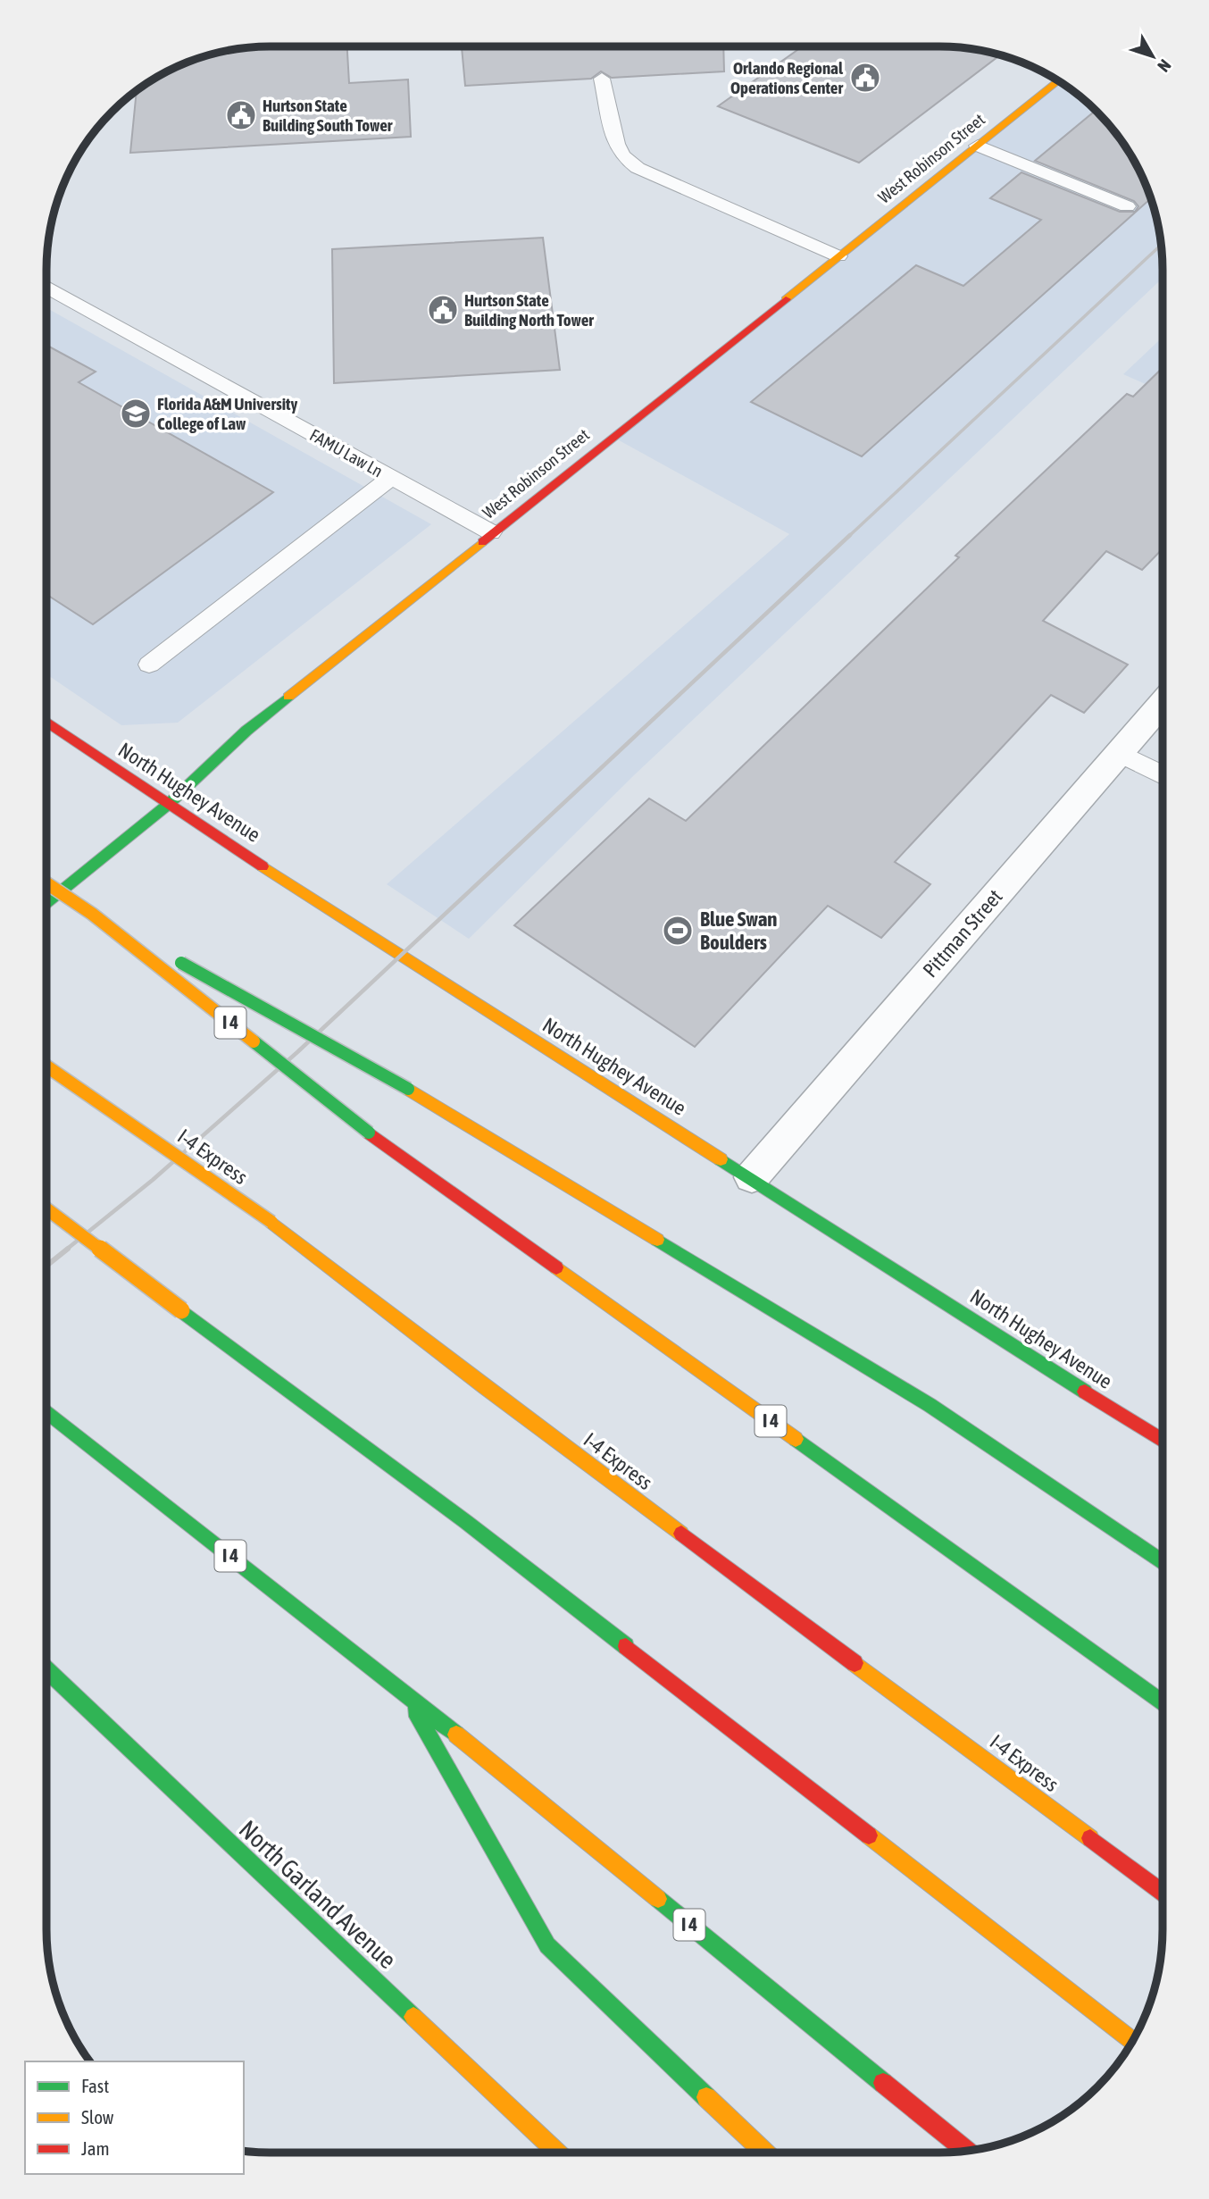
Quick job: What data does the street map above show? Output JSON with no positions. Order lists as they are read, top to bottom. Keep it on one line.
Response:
{"streets":{"main road":["West Robinson Street","North Hughey Avenue","I 4","I-4 Express","North Garland Avenue"],"street":["Pittman Street"],"lane":["FAMU Law Ln"]},"crossings":[["West Robinson Street","FAMU Law Ln"],["West Robinson Street","North Hughey Avenue"],["North Hughey Avenue","Pittman Street"]],"places":{"public building":["Orlando Regional Operations Center","Hurtson State Building South Tower","Hurtson State Building North Tower"],"school or university":["Florida A&M University College of Law"],"sports":["Blue Swan Boulders"]},"legend":["Fast","Slow","Jam"],"north":"bottom right"}
